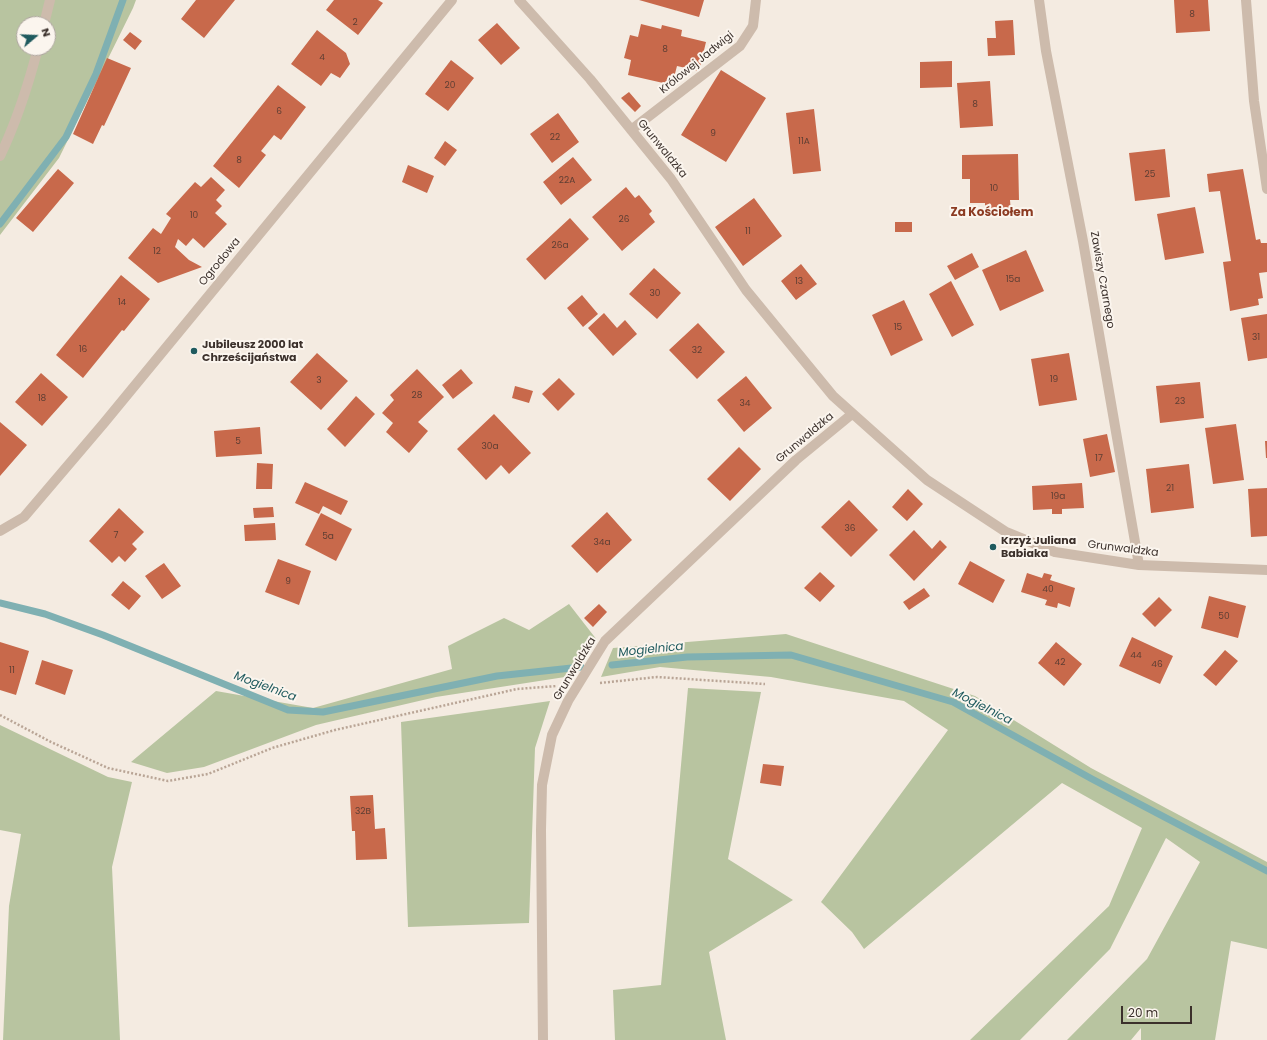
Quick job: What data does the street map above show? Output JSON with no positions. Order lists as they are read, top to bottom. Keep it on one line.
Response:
{"streets":{"street":["Królowej Jadwigi","Grunwaldzka","Ogrodowa","Zawiszy Czarnego"]},"crossings":[["Królowej Jadwigi","Grunwaldzka"],["Grunwaldzka","Zawiszy Czarnego"]],"districts":["Za Kościołem"],"water":["Mogielnica"],"places":["Jubileusz 2000 lat Chrześcijaństwa","Krzyż Juliana Babiaka"],"house_numbers":["8","2","8","4","20","8","6","9","22","11A","8","25","22A","10","10","26","11","26a","12","15a","13","30","14","15","31","16","32","19","3","28","18","23","34","5","30a","17","21","19a","36","7","5a","34a","9","40","50","44","42","46","11","32B"],"scale_bar":"20 m","north":"right"}
